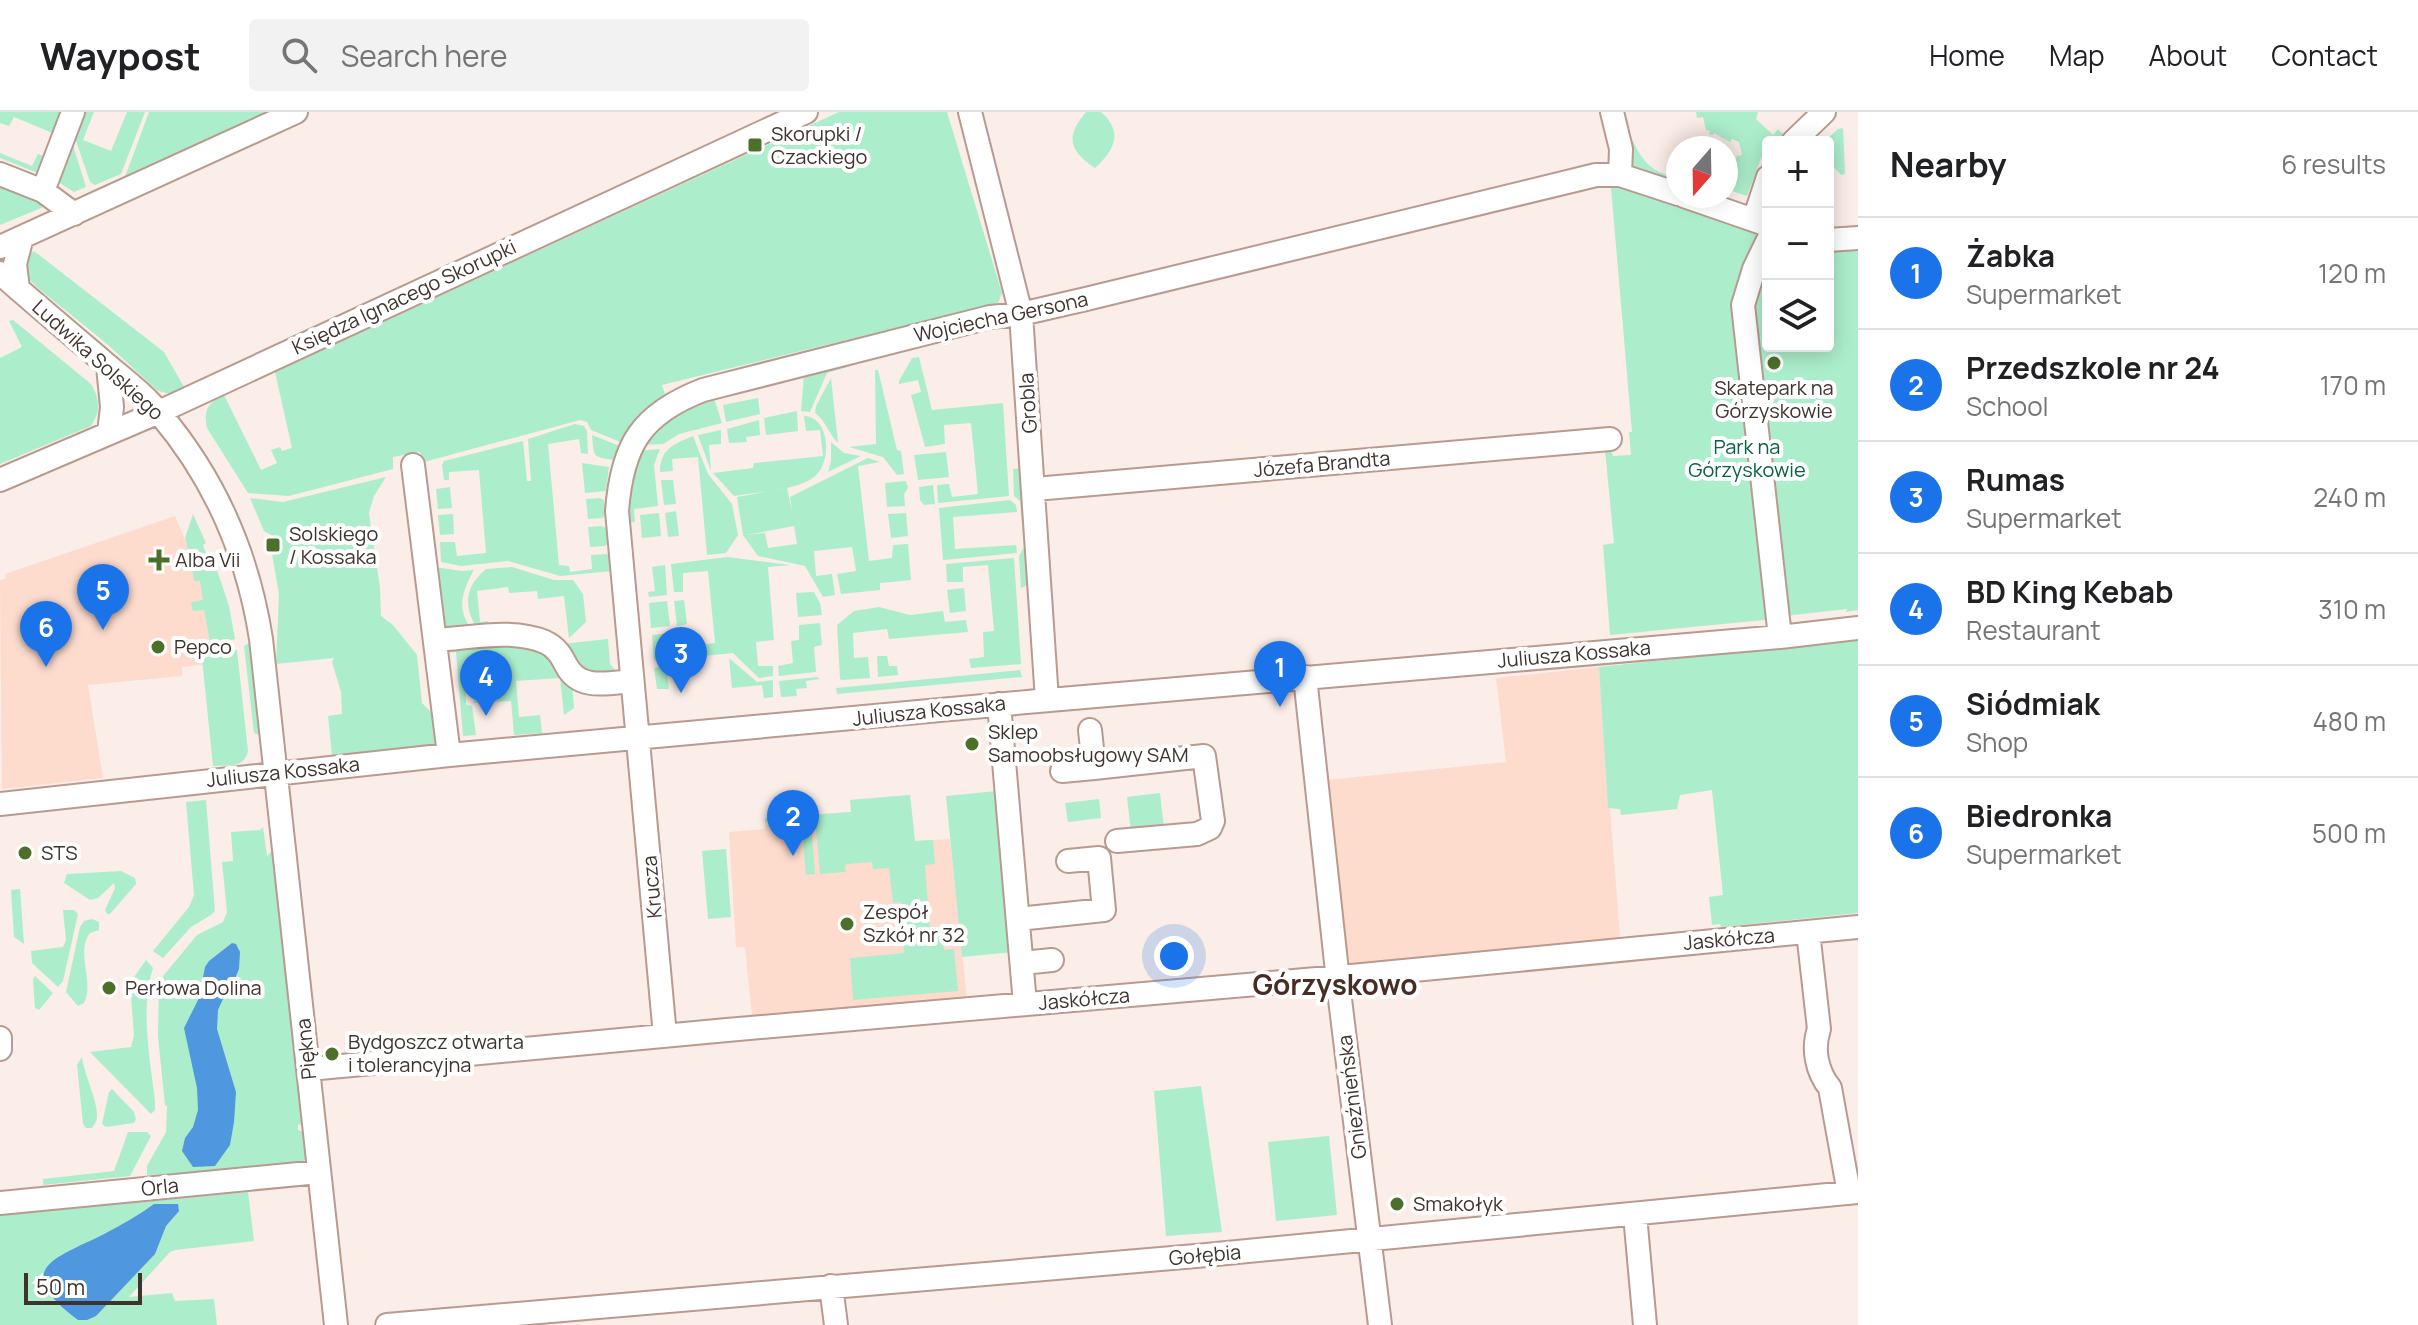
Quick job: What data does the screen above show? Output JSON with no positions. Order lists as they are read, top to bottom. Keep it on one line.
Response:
{"streets":{"street":["Księdza Ignacego Skorupki","Wojciecha Gersona","Ludwika Solskiego","Grobla","Józefa Brandta","Juliusza Kossaka","Krucza","Jaskółcza","Piękna","Gnieźnieńska","Orla","Gołębia"]},"crossings":[["Księdza Ignacego Skorupki","Ludwika Solskiego"],["Wojciecha Gersona","Grobla"],["Wojciecha Gersona","Juliusza Kossaka"],["Wojciecha Gersona","Krucza"],["Ludwika Solskiego","Juliusza Kossaka"],["Ludwika Solskiego","Piękna"],["Grobla","Józefa Brandta"],["Grobla","Juliusza Kossaka"],["Juliusza Kossaka","Krucza"],["Juliusza Kossaka","Piękna"],["Juliusza Kossaka","Gnieźnieńska"],["Krucza","Jaskółcza"],["Jaskółcza","Piękna"],["Jaskółcza","Gnieźnieńska"],["Piękna","Orla"],["Gnieźnieńska","Gołębia"]],"districts":["Górzyskowo"],"parks":["Park na Górzyskowie"],"places":{"transit":["Skorupki / Czackiego","Solskiego / Kossaka"],"other":["Skatepark na Górzyskowie","Pepco","Sklep Samoobsługowy SAM","STS","Zespół Szkół nr 32","Perłowa Dolina","Bydgoszcz otwarta i tolerancyjna","Smakołyk"],"health":["Alba Vii"]},"scale_bar":"50 m","north":"bottom","page":{"header":"Waypost","search":"Search here","nav":["Home","Map","About","Contact"],"heading":["Nearby","6 results"],"map_buttons":["+","−"],"list":[{"mark":"1","name":"Żabka","note":"Supermarket","value":"120 m"},{"mark":"2","name":"Przedszkole nr 24","note":"School","value":"170 m"},{"mark":"3","name":"Rumas","note":"Supermarket","value":"240 m"},{"mark":"4","name":"BD King Kebab","note":"Restaurant","value":"310 m"},{"mark":"5","name":"Siódmiak","note":"Shop","value":"480 m"},{"mark":"6","name":"Biedronka","note":"Supermarket","value":"500 m"}],"pins":["5","6","3","1","4","2"],"scale":"50 m"}}
